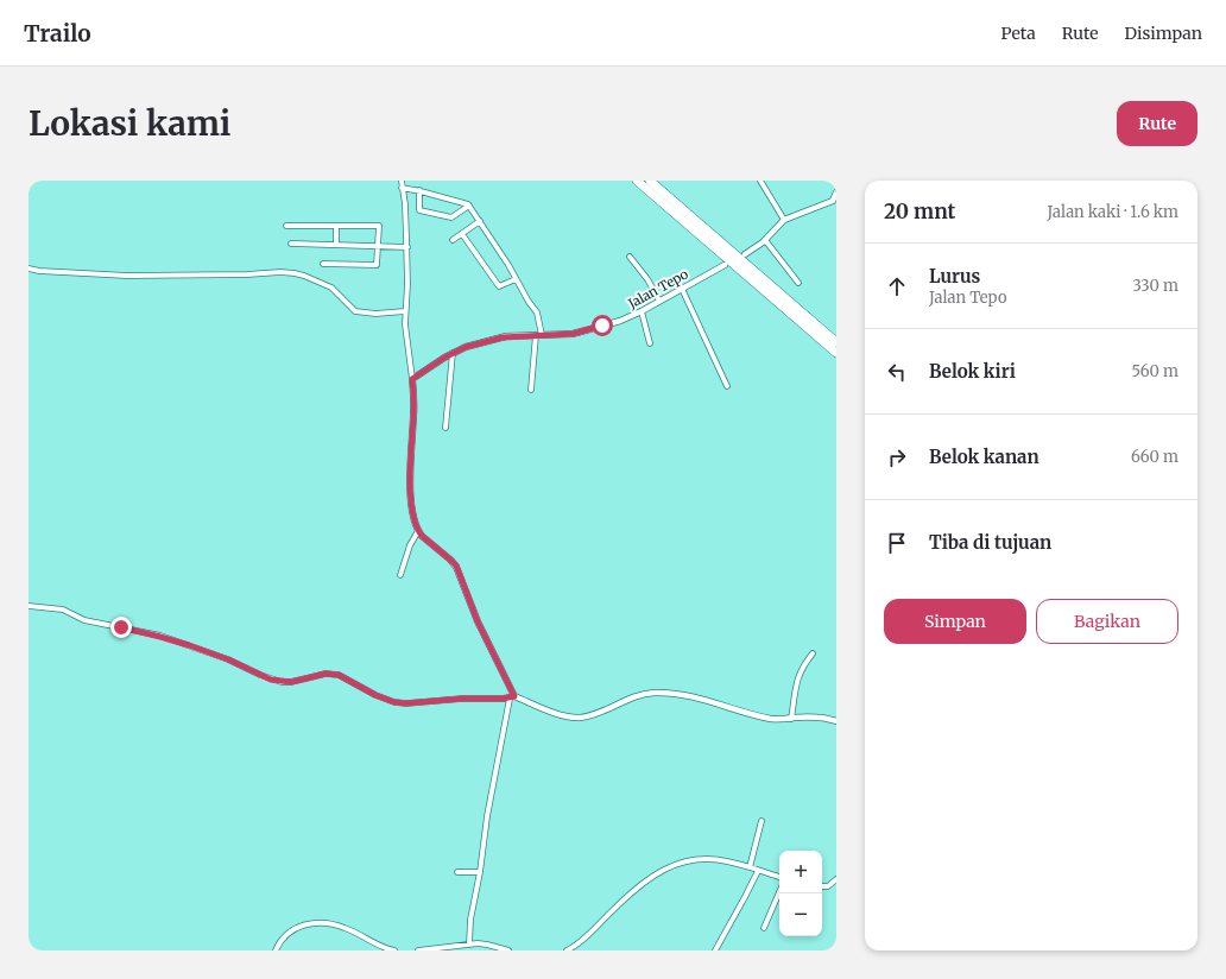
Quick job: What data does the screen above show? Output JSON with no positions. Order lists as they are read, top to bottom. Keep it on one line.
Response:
{"streets":{"street":["Jalan Tepo"]},"page":{"header":"Trailo","nav":["Peta","Rute","Disimpan"],"buttons":["Rute",["Simpan","Bagikan"]],"title":"Lokasi kami","heading":["20 mnt","Jalan kaki · 1.6 km"],"list":[["Lurus","Jalan Tepo","330 m"],["Belok kiri","560 m"],["Belok kanan","660 m"],"Tiba di tujuan"],"map_buttons":["+","−"]}}
